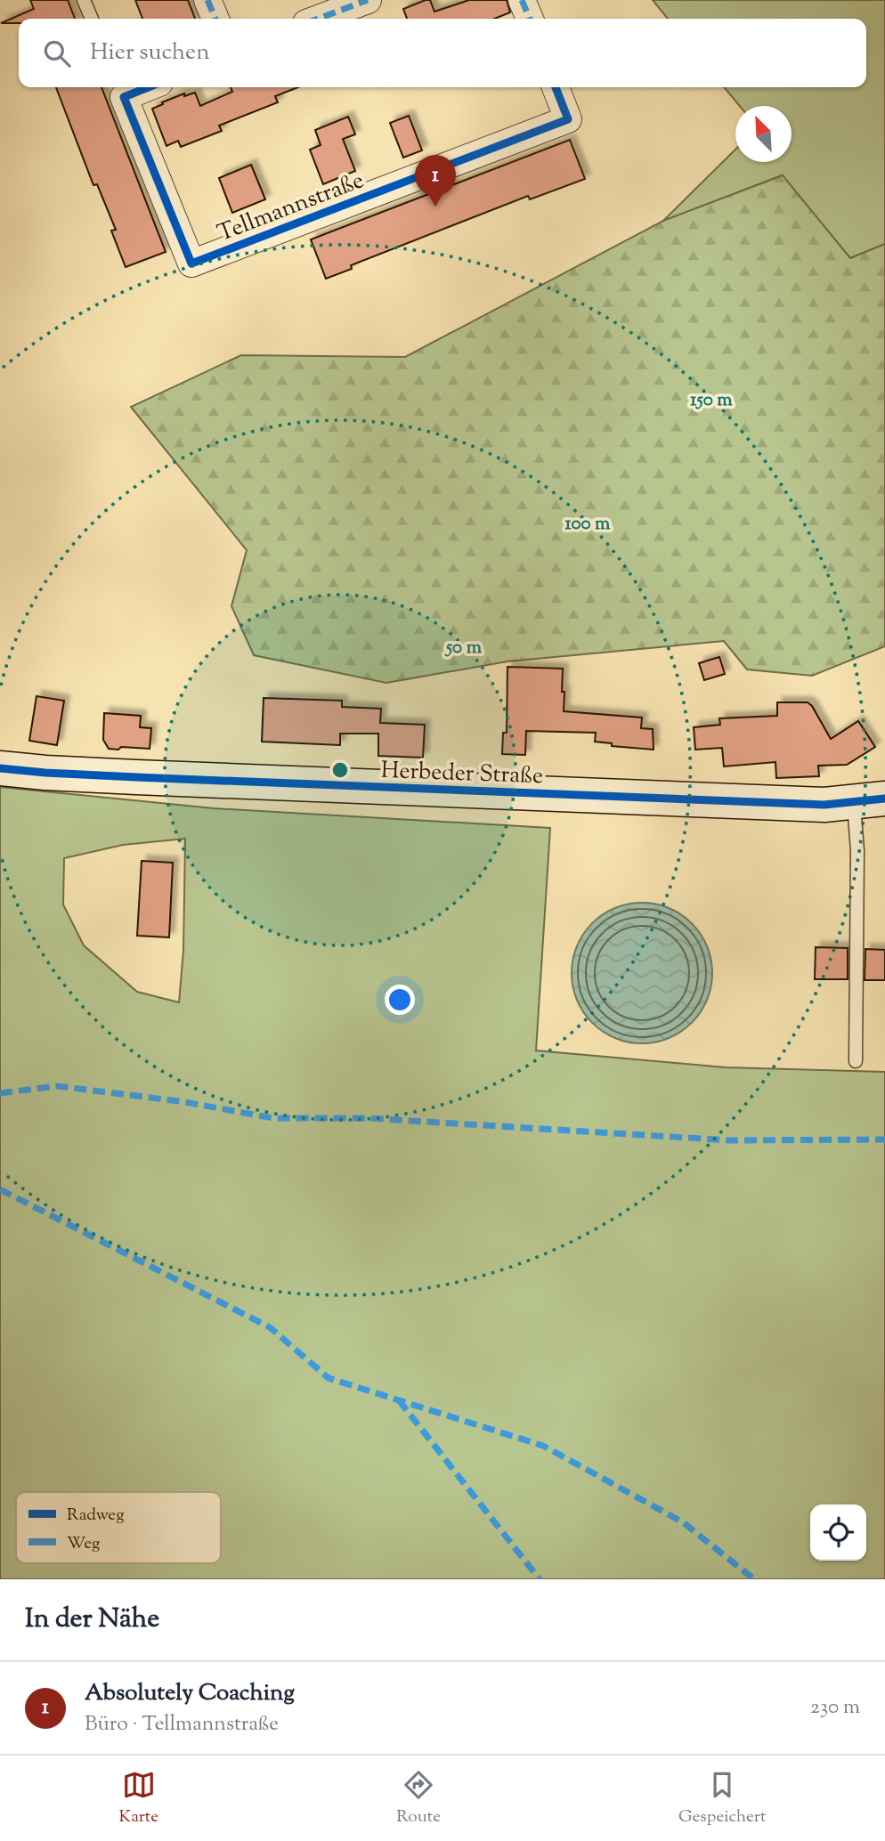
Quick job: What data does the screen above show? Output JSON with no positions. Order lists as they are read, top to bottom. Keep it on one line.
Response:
{"streets":{"main road":["Herbeder Straße"],"street":["Tellmannstraße"]},"legend":["Radweg","Weg"],"north":"top left","page":{"search":"Hier suchen","pins":"1","heading":"In der Nähe","list":[{"mark":"1","name":"Absolutely Coaching","note":"Büro · Tellmannstraße","value":"230 m"}],"nav":["Karte","Route","Gespeichert"]},"rings":["150 m","100 m","50 m"]}
